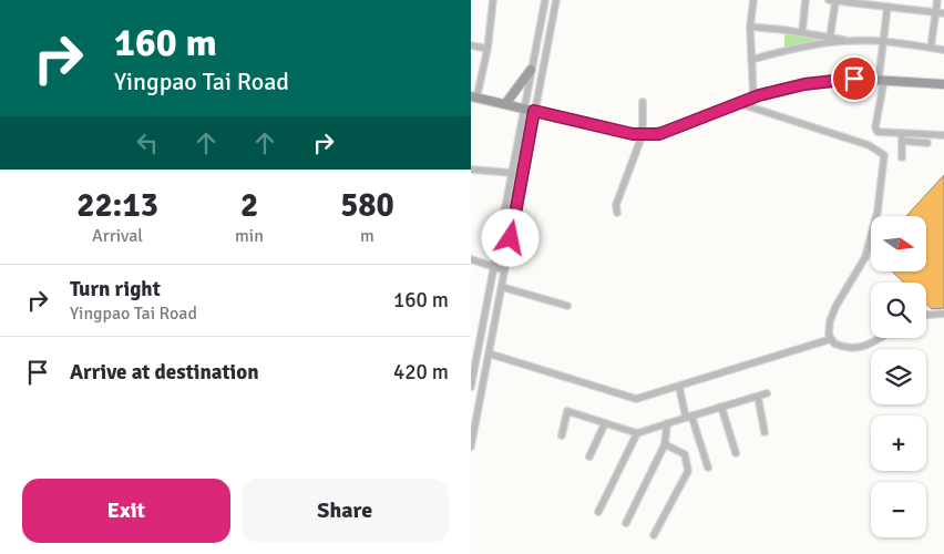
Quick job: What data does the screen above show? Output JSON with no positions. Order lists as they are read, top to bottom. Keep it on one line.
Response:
{"north":"right","page":{"turn":["160 m","Yingpao Tai Road"],"eta":["22:13","Arrival","2","min","580","m"],"map_buttons":["+","−"],"list":[{"name":"Turn right","note":"Yingpao Tai Road","value":"160 m"},{"name":"Arrive at destination","value":"420 m"}],"buttons":["Exit","Share"]}}
